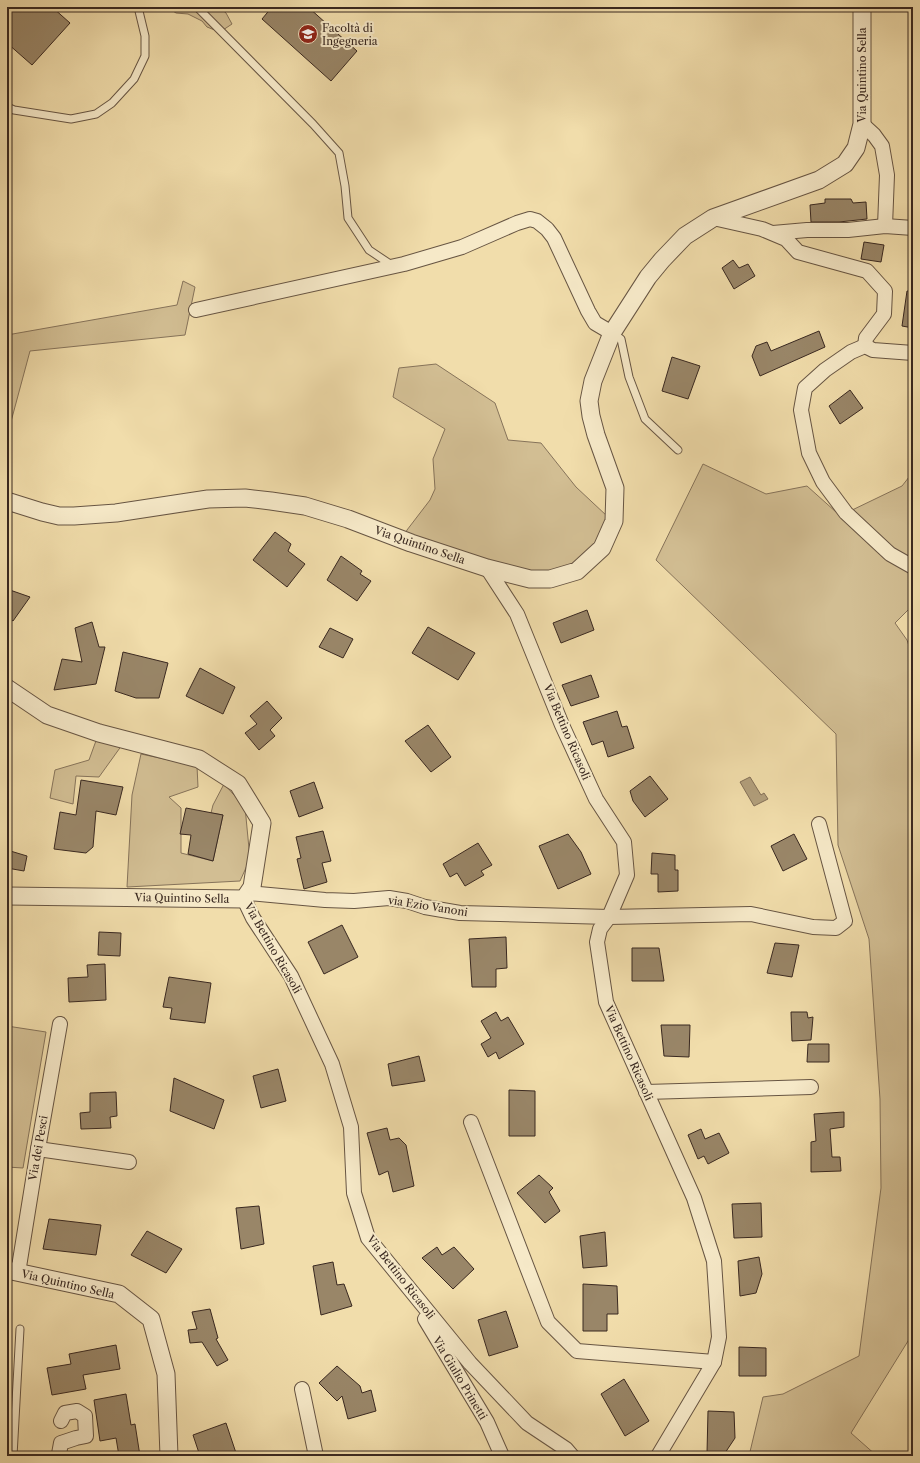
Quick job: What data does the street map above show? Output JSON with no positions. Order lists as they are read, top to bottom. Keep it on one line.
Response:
{"streets":{"street":["Via Quintino Sella","Via Bettino Ricasoli","via Ezio Vanoni","Via dei Pesci","Via Giulio Prinetti"]},"crossings":[["Via Quintino Sella","Via Bettino Ricasoli"],["Via Quintino Sella","via Ezio Vanoni"],["Via Quintino Sella","Via dei Pesci"],["Via Bettino Ricasoli","via Ezio Vanoni"],["Via Bettino Ricasoli","Via Giulio Prinetti"]],"places":{"school or university":["Facoltà di Ingegneria"]}}
